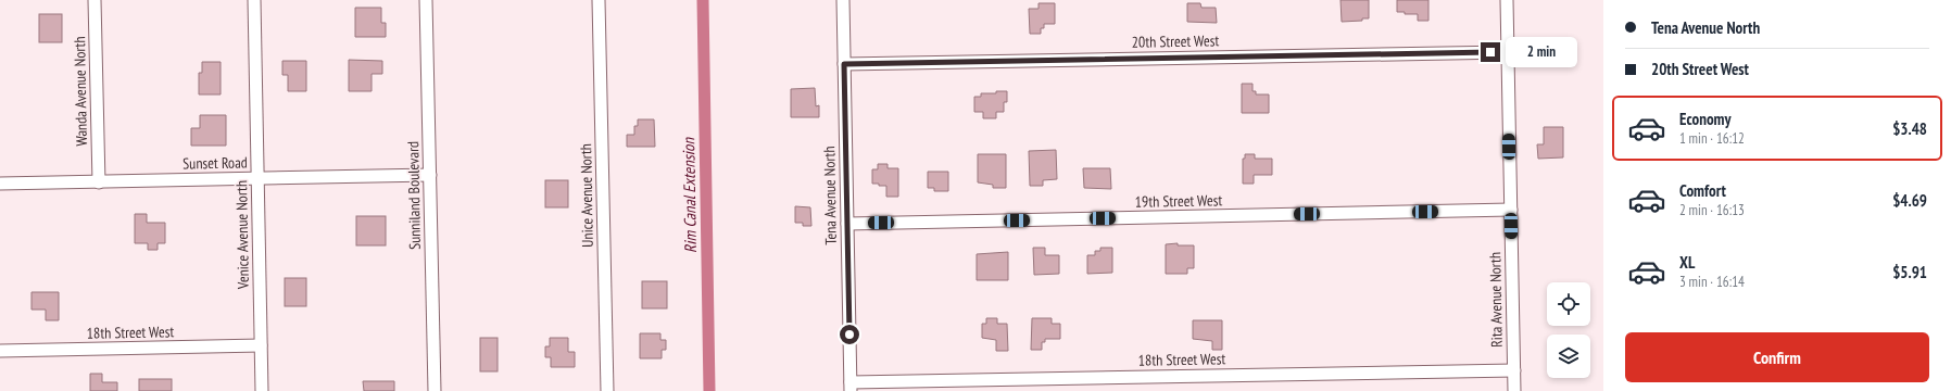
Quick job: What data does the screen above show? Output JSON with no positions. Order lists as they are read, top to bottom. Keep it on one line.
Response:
{"streets":{"street":["20th Street West","Wanda Avenue North","Sunset Road","Sunniland Boulevard","Unice Avenue North","Tena Avenue North","19th Street West","Venice Avenue North","Rita Avenue North","18th Street West"]},"crossings":[["20th Street West","Tena Avenue North"],["20th Street West","Rita Avenue North"],["Wanda Avenue North","Sunset Road"],["Sunset Road","Sunniland Boulevard"],["Sunset Road","Venice Avenue North"],["Tena Avenue North","19th Street West"],["Tena Avenue North","18th Street West"],["19th Street West","Rita Avenue North"],["Venice Avenue North","18th Street West"],["Rita Avenue North","18th Street West"]],"water":["Rim Canal Extension"],"page":{"banner":["Tena Avenue North","20th Street West"],"bubble":"2 min","list":[{"name":"Economy","note":"1 min · 16:12","value":"$3.48"},{"name":"Comfort","note":"2 min · 16:13","value":"$4.69"},{"name":"XL","note":"3 min · 16:14","value":"$5.91"}],"buttons":"Confirm"}}
